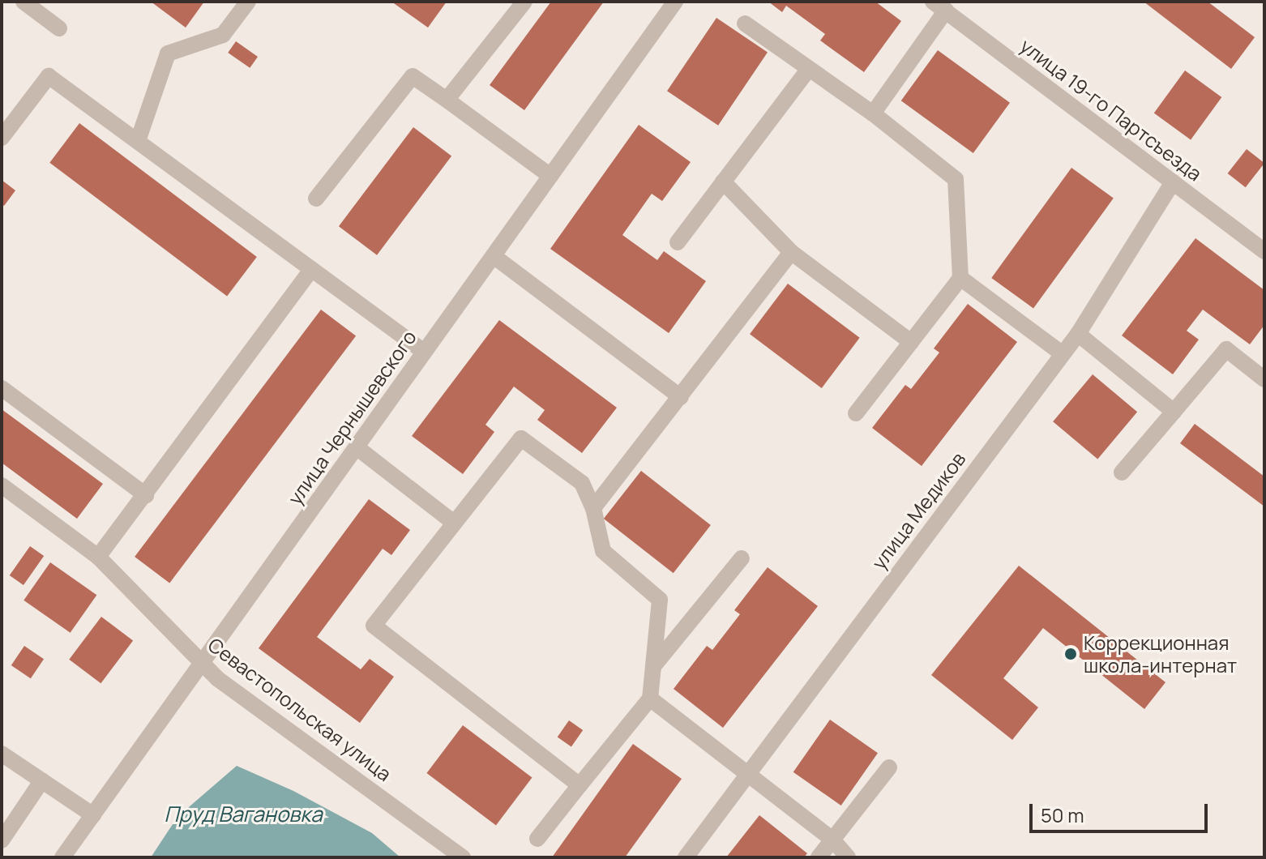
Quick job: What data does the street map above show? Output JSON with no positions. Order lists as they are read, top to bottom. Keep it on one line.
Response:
{"streets":{"street":["улица 19-го Партсъезда","улица Чернышевского","улица Медиков","Севастопольская улица"]},"crossings":[["улица 19-го Партсъезда","улица Медиков"],["улица Чернышевского","Севастопольская улица"]],"water":["Пруд Вагановка"],"places":["Коррекционная школа-интернат"],"scale_bar":"50 m"}
